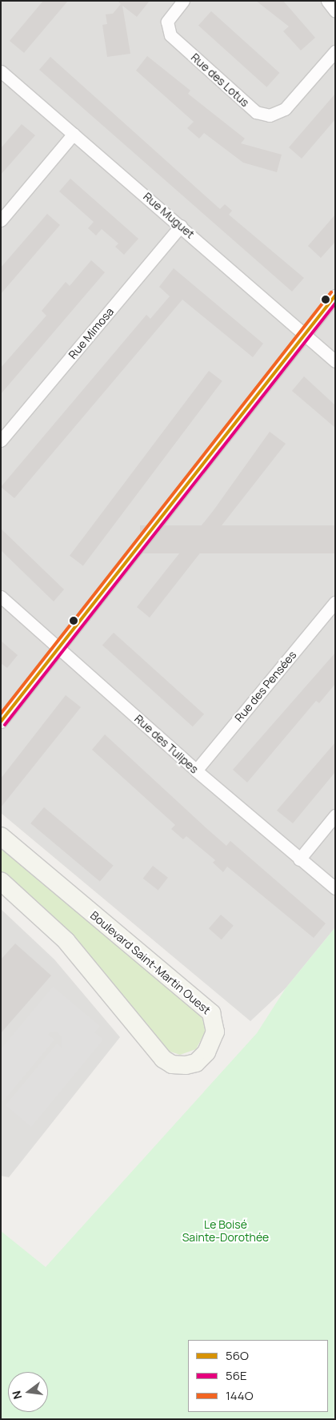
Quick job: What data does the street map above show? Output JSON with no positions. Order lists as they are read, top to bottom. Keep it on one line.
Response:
{"streets":{"street":["Rue des Lotus","Rue Muguet","Rue Mimosa","Rue des Pensées","Rue des Tulipes","Boulevard Saint-Martin Ouest"]},"crossings":[["Rue Muguet","Rue Mimosa"],["Rue des Pensées","Rue des Tulipes"]],"parks":["Le Boisé Sainte-Dorothée"],"lines":["transit line 144O","transit line 56O","transit line 56E"],"legend":["56O","56E","144O"],"north":"left"}
